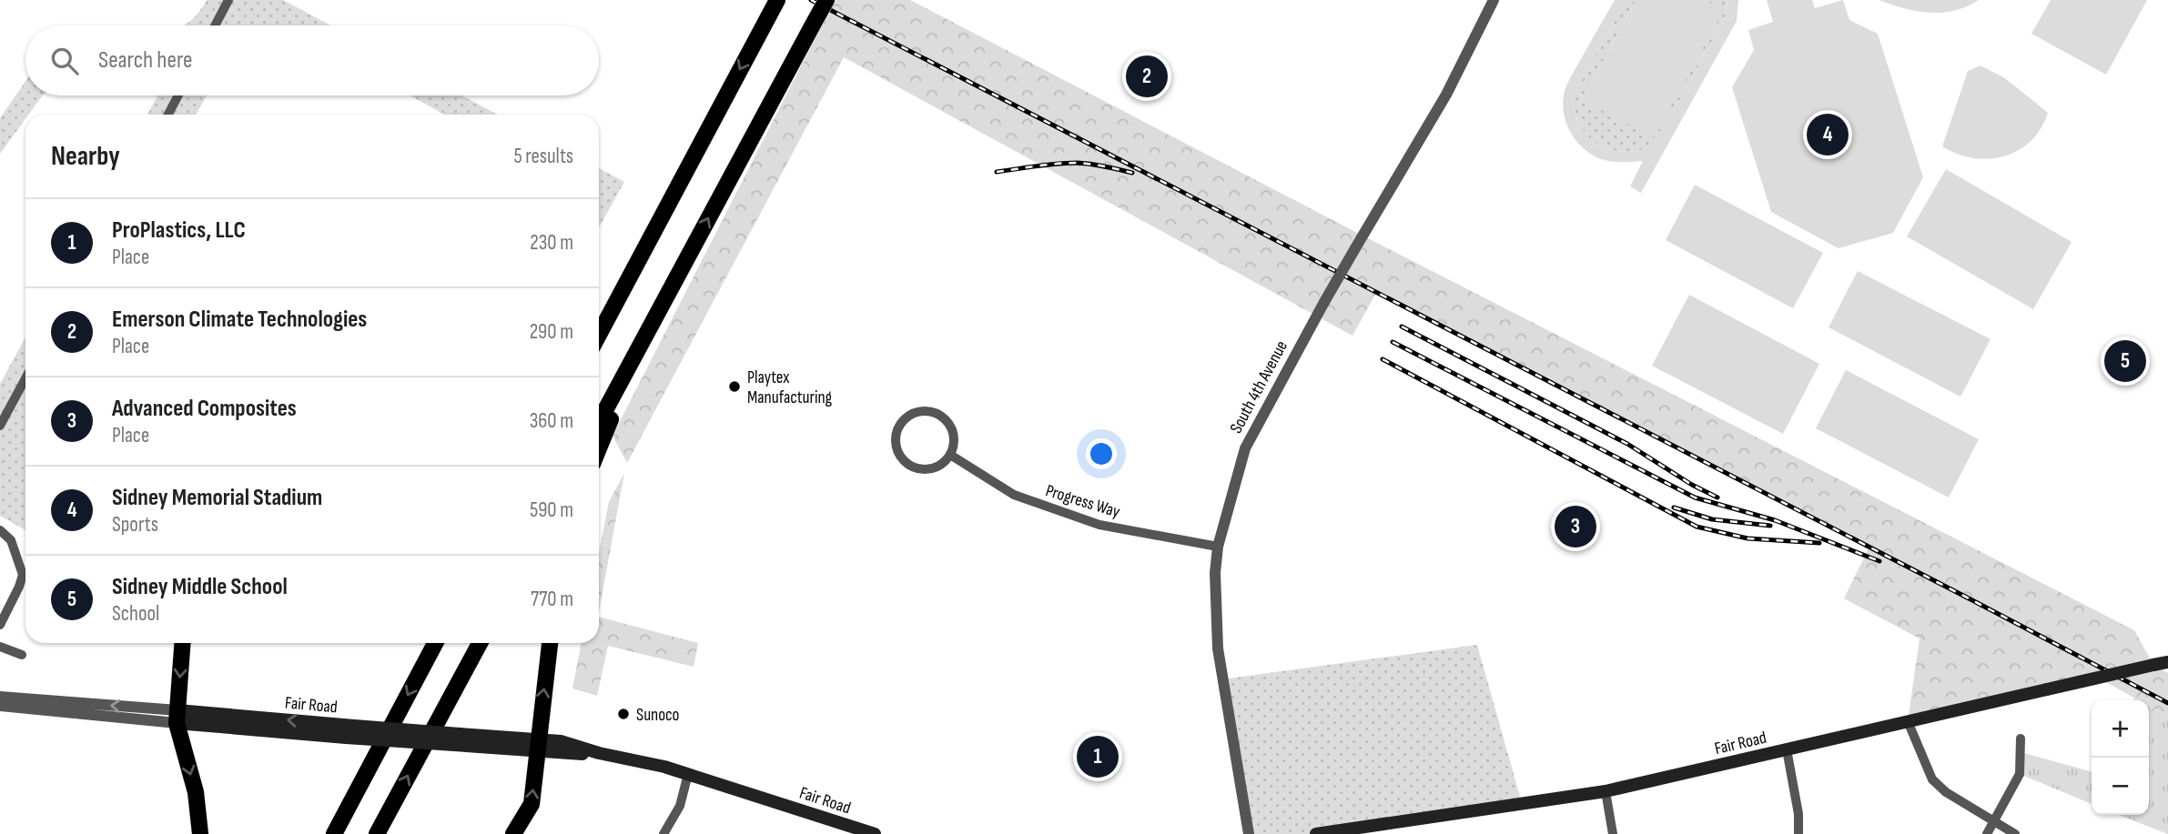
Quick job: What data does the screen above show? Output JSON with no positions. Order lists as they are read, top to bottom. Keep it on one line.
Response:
{"streets":{"main road":["Fair Road"],"street":["South 4th Avenue","Progress Way"]},"crossings":[["South 4th Avenue","Progress Way"]],"places":["Playtex Manufacturing","Sunoco"],"page":{"search":"Search here","pins":["2","4","5","3","1"],"heading":["Nearby","5 results"],"list":[{"mark":"1","name":"ProPlastics, LLC","note":"Place","value":"230 m"},{"mark":"2","name":"Emerson Climate Technologies","note":"Place","value":"290 m"},{"mark":"3","name":"Advanced Composites","note":"Place","value":"360 m"},{"mark":"4","name":"Sidney Memorial Stadium","note":"Sports","value":"590 m"},{"mark":"5","name":"Sidney Middle School","note":"School","value":"770 m"}],"map_buttons":["+","−"]}}
